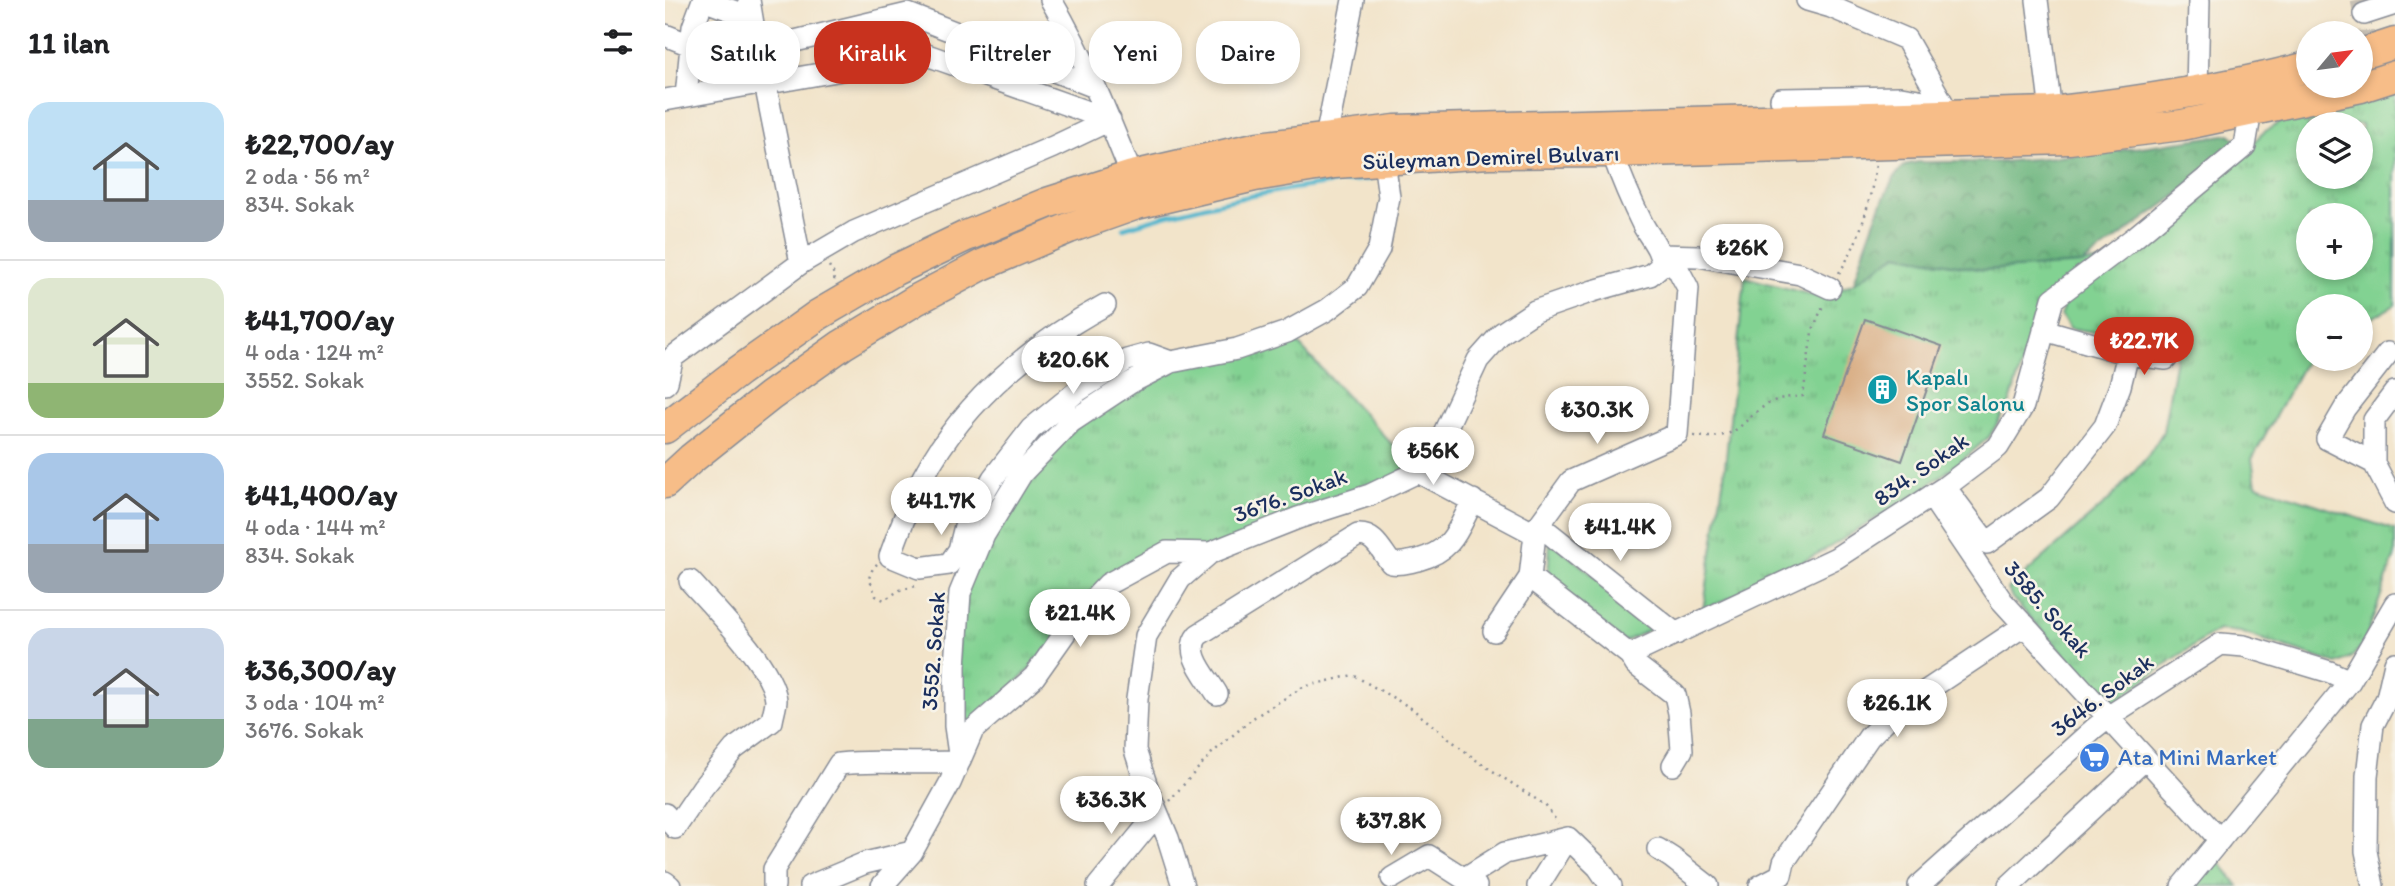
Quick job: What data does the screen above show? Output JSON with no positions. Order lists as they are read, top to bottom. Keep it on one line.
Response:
{"streets":{"highway":["Süleyman Demirel Bulvarı"],"street":["834. Sokak","3676. Sokak","3585. Sokak","3552. Sokak","3646. Sokak"]},"crossings":[["Süleyman Demirel Bulvarı","834. Sokak"],["Süleyman Demirel Bulvarı","3552. Sokak"],["834. Sokak","3585. Sokak"],["3585. Sokak","3646. Sokak"]],"places":{"building":["Kapalı Spor Salonu"],"supermarket":["Ata Mini Market"]},"north":"top right","page":{"heading":"11 ilan","map_buttons":["+","−"],"chip":["Satılık","Kiralık","Filtreler","Yeni","Daire"],"list":[{"name":"₺22,700/ay","note":"2 oda · 56 m² · 834. Sokak"},{"name":"₺41,700/ay","note":"4 oda · 124 m² · 3552. Sokak"},{"name":"₺41,400/ay","note":"4 oda · 144 m² · 834. Sokak"},{"name":"₺36,300/ay","note":"3 oda · 104 m² · 3676. Sokak"}],"price":["₺26K","₺22.7K","₺20.6K","₺30.3K","₺56K","₺41.7K","₺41.4K","₺21.4K","₺26.1K","₺36.3K","₺37.8K"]}}
